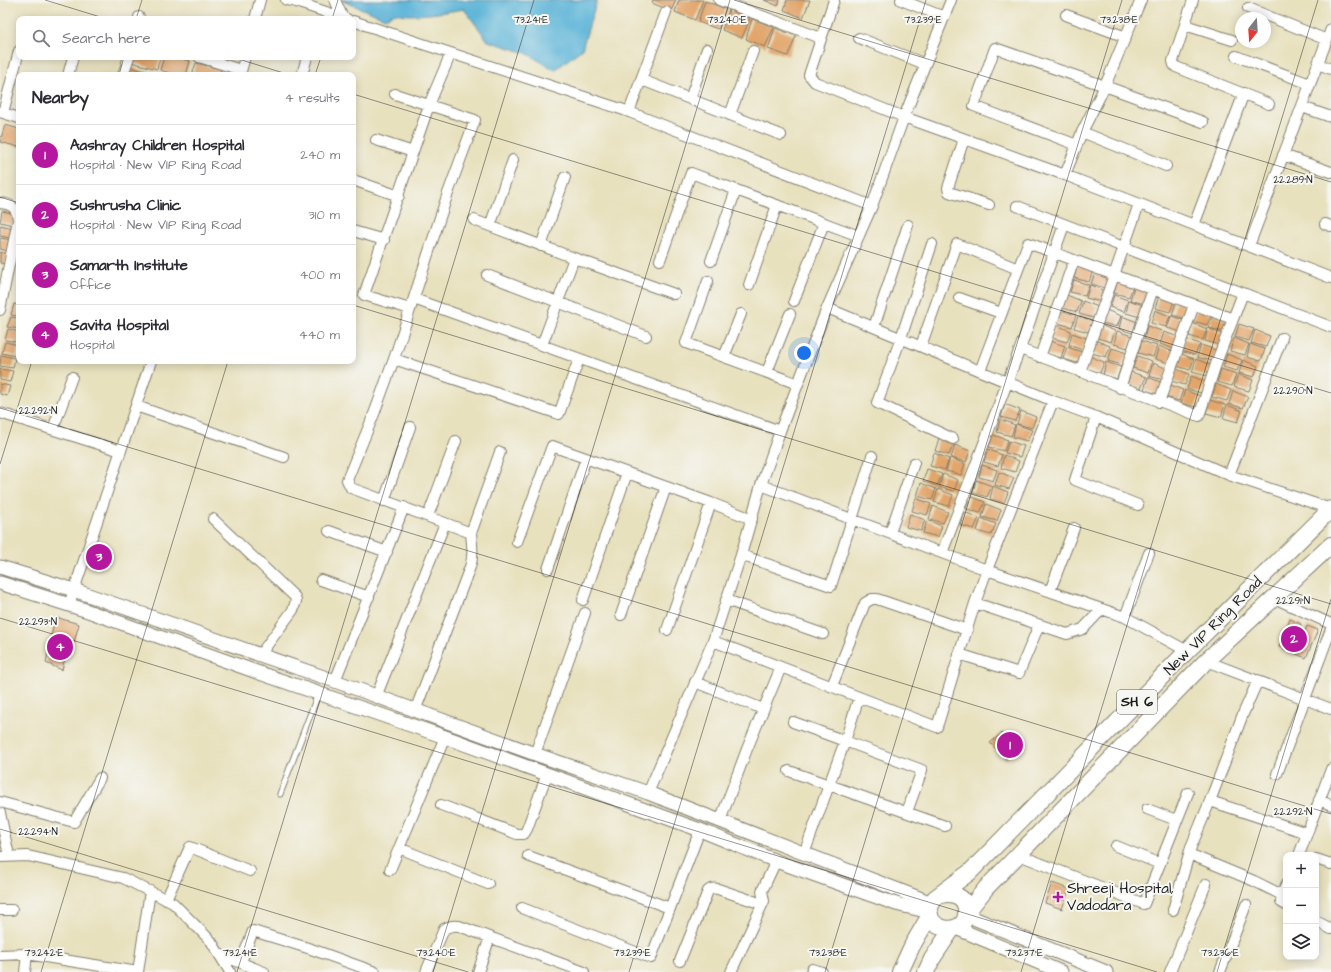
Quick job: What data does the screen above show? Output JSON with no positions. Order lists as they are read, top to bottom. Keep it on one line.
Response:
{"streets":{"main road":["New VIP Ring Road","SH 6"]},"places":{"health":["Shreeji Hospital, Vadodara"]},"north":"bottom","page":{"search":"Search here","heading":["Nearby","4 results"],"list":[{"mark":"1","name":"Aashray Children Hospital","note":"Hospital · New VIP Ring Road","value":"240 m"},{"mark":"2","name":"Sushrusha Clinic","note":"Hospital · New VIP Ring Road","value":"310 m"},{"mark":"3","name":"Samarth Institute","note":"Office","value":"400 m"},{"mark":"4","name":"Savita Hospital","note":"Hospital","value":"440 m"}],"pins":["3","2","4","1"],"map_buttons":["+","−"]},"coordinates":["73.241°E","73.240°E","73.239°E","73.238°E","22.289°N","22.290°N","22.292°N","22.291°N","22.293°N","22.294°N","73.242°E","73.237°E","73.236°E"]}
